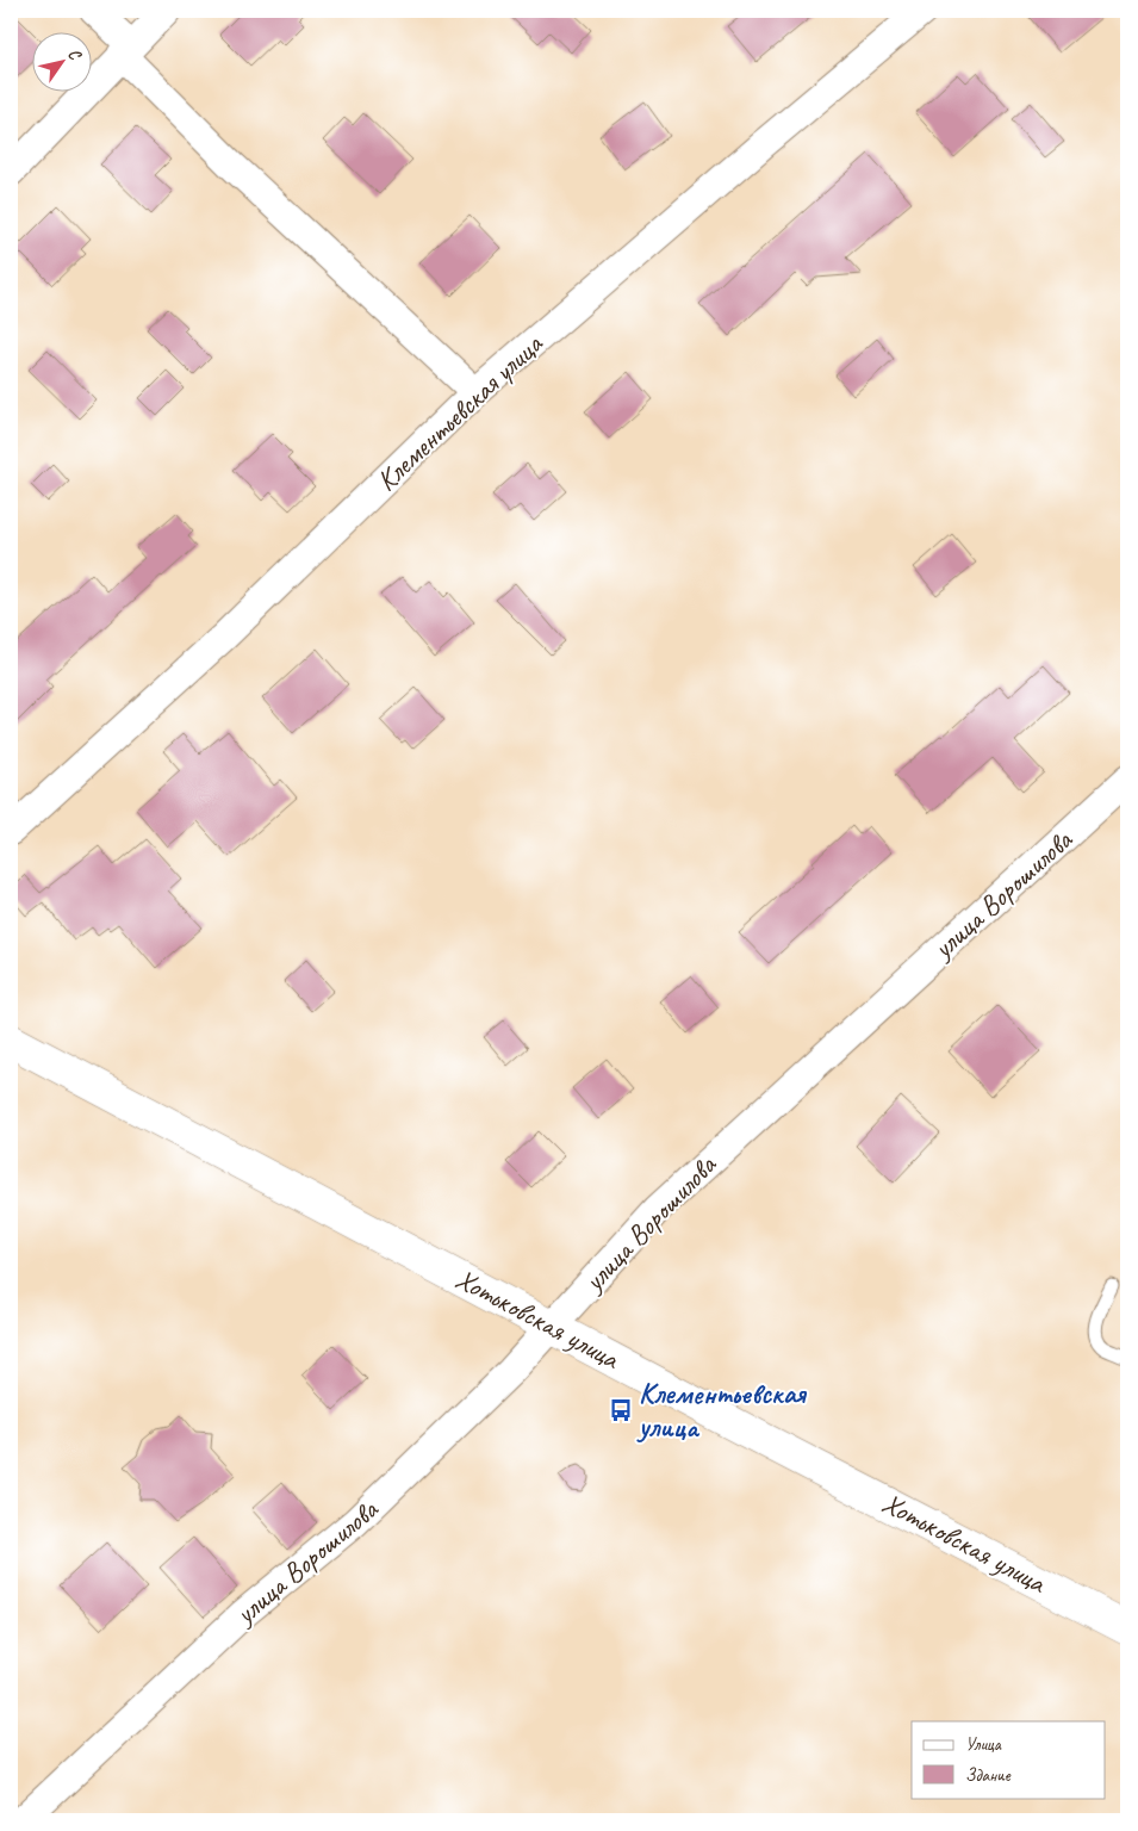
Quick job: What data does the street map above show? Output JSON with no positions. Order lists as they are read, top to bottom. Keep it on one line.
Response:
{"streets":{"main road":["Хотьковская улица"],"street":["Клементьевская улица","улица Ворошилова"]},"crossings":[["улица Ворошилова","Хотьковская улица"]],"places":{"bus stop":["Клементьевская улица"]},"legend":["Улица","Здание"],"north":"top right"}
